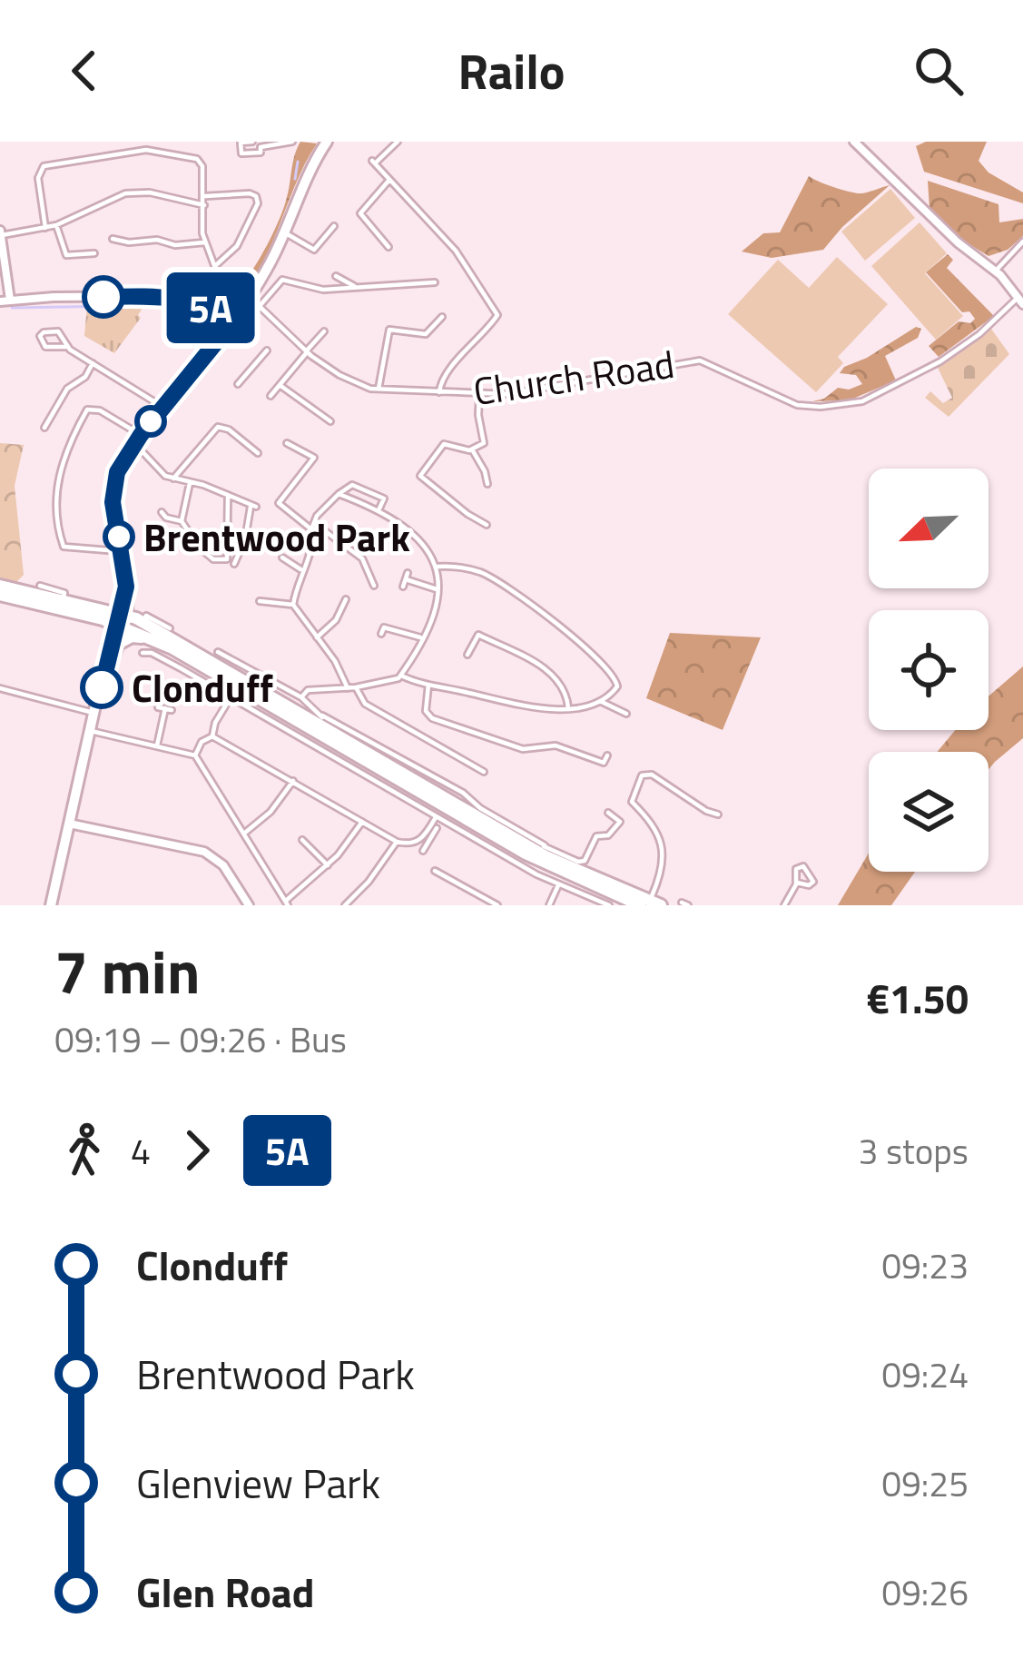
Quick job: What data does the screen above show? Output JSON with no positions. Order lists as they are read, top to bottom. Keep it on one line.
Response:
{"streets":{"street":["Church Road"]},"places":["Brentwood Park","Clonduff"],"lines":["bus line 5A"],"north":"bottom left","page":{"header":"Railo","on_map":"5A","heading":["7 min","09:19 – 09:26 · Bus","€1.50"],"legs":["4","5A","3 stops"],"list":[{"name":"Clonduff","value":"09:23"},{"name":"Brentwood Park","value":"09:24"},{"name":"Glenview Park","value":"09:25"},{"name":"Glen Road","value":"09:26"}]}}
